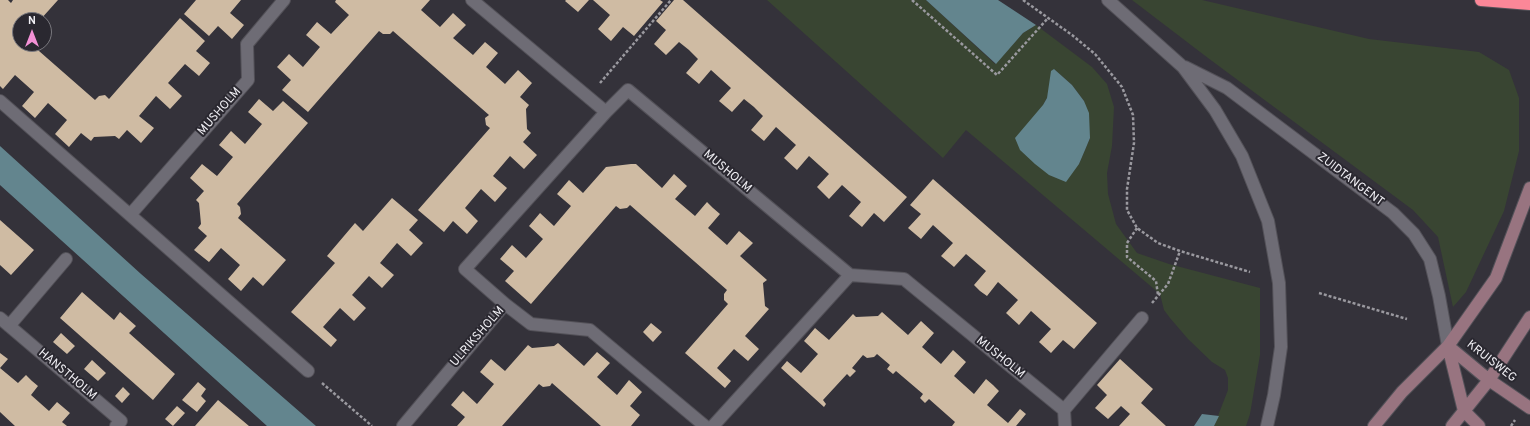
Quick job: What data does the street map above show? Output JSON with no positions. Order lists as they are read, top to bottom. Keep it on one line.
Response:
{"streets":{"main road":["KRUISWEG"],"street":["MUSHOLM","ZUIDTANGENT","ULRIKSHOLM","HANSTHOLM"]},"crossings":[["MUSHOLM","ULRIKSHOLM"],["ZUIDTANGENT","KRUISWEG"]],"north":"top"}
